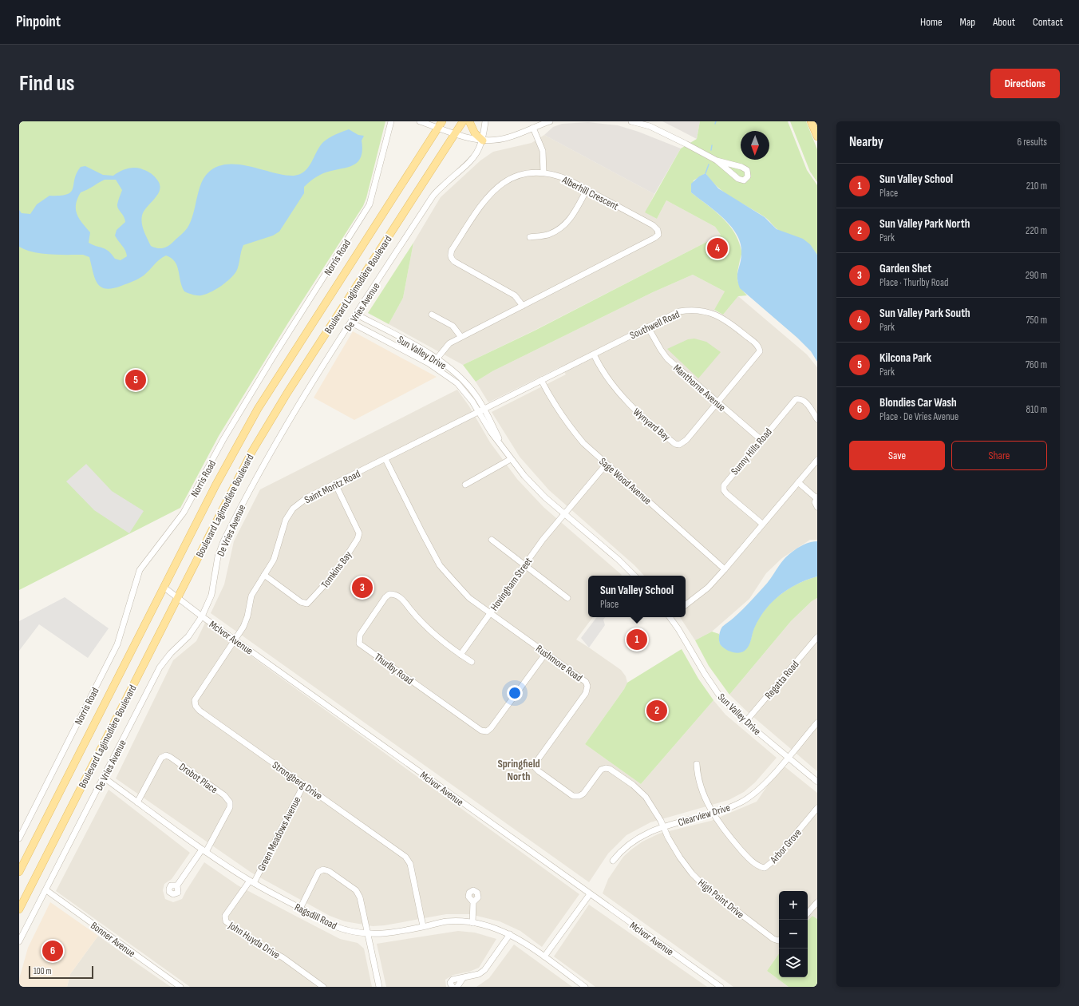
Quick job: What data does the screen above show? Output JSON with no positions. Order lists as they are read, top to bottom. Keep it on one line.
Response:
{"streets":{"main road":["Boulevard Lagimodière Boulevard"],"street":["Alberhill Crescent","Norris Road","De Vries Avenue","Southwell Road","Sun Valley Drive","Manthorne Avenue","Wynyard Bay","Sunny Hills Road","Sage Wood Avenue","Saint Moritz Road","Tomkins Bay","Hovingham Street","McIvor Avenue","Rushmore Road","Thurlby Road","Regatta Road","Drobot Place","Strongberg Drive","Clearview Drive","Green Meadows Avenue","Arbor Grove","High Point Drive","Ragsdill Road","Bonner Avenue","John Huyda Drive"]},"crossings":[["Alberhill Crescent","Sun Valley Drive"],["Boulevard Lagimodière Boulevard","McIvor Avenue"],["De Vries Avenue","Sun Valley Drive"],["De Vries Avenue","McIvor Avenue"],["De Vries Avenue","Ragsdill Road"],["De Vries Avenue","Bonner Avenue"],["Southwell Road","Sun Valley Drive"],["Southwell Road","Manthorne Avenue"],["Southwell Road","Wynyard Bay"],["Southwell Road","Sage Wood Avenue"],["Southwell Road","Saint Moritz Road"],["Sun Valley Drive","Saint Moritz Road"],["Sun Valley Drive","Hovingham Street"],["Sun Valley Drive","Regatta Road"],["Sun Valley Drive","Clearview Drive"],["Manthorne Avenue","Wynyard Bay"],["Manthorne Avenue","Sunny Hills Road"],["Sage Wood Avenue","Hovingham Street"],["Saint Moritz Road","Tomkins Bay"],["Saint Moritz Road","McIvor Avenue"],["Saint Moritz Road","Rushmore Road"],["Saint Moritz Road","Strongberg Drive"],["Hovingham Street","Rushmore Road"],["Hovingham Street","Thurlby Road"],["McIvor Avenue","Strongberg Drive"],["Rushmore Road","Thurlby Road"],["Rushmore Road","Clearview Drive"],["Rushmore Road","High Point Drive"],["Drobot Place","Ragsdill Road"],["Strongberg Drive","Green Meadows Avenue"],["Strongberg Drive","Ragsdill Road"],["Clearview Drive","Arbor Grove"],["Clearview Drive","High Point Drive"],["Green Meadows Avenue","Ragsdill Road"],["Green Meadows Avenue","John Huyda Drive"],["Ragsdill Road","John Huyda Drive"]],"districts":["Springfield North"],"scale_bar":"100 m","north":"bottom","page":{"header":"Pinpoint","nav":["Home","Map","About","Contact"],"buttons":["Directions",["Save","Share"]],"title":"Find us","heading":["Nearby","6 results"],"list":[{"mark":"1","name":"Sun Valley School","note":"Place","value":"210 m"},{"mark":"2","name":"Sun Valley Park North","note":"Park","value":"220 m"},{"mark":"3","name":"Garden Shet","note":"Place · Thurlby Road","value":"290 m"},{"mark":"4","name":"Sun Valley Park South","note":"Park","value":"750 m"},{"mark":"5","name":"Kilcona Park","note":"Park","value":"760 m"},{"mark":"6","name":"Blondies Car Wash","note":"Place · De Vries Avenue","value":"810 m"}],"pins":["4","5","3","1","2","6"],"popup":["Sun Valley School","Place"],"map_buttons":["+","−"],"scale":"100 m"}}
